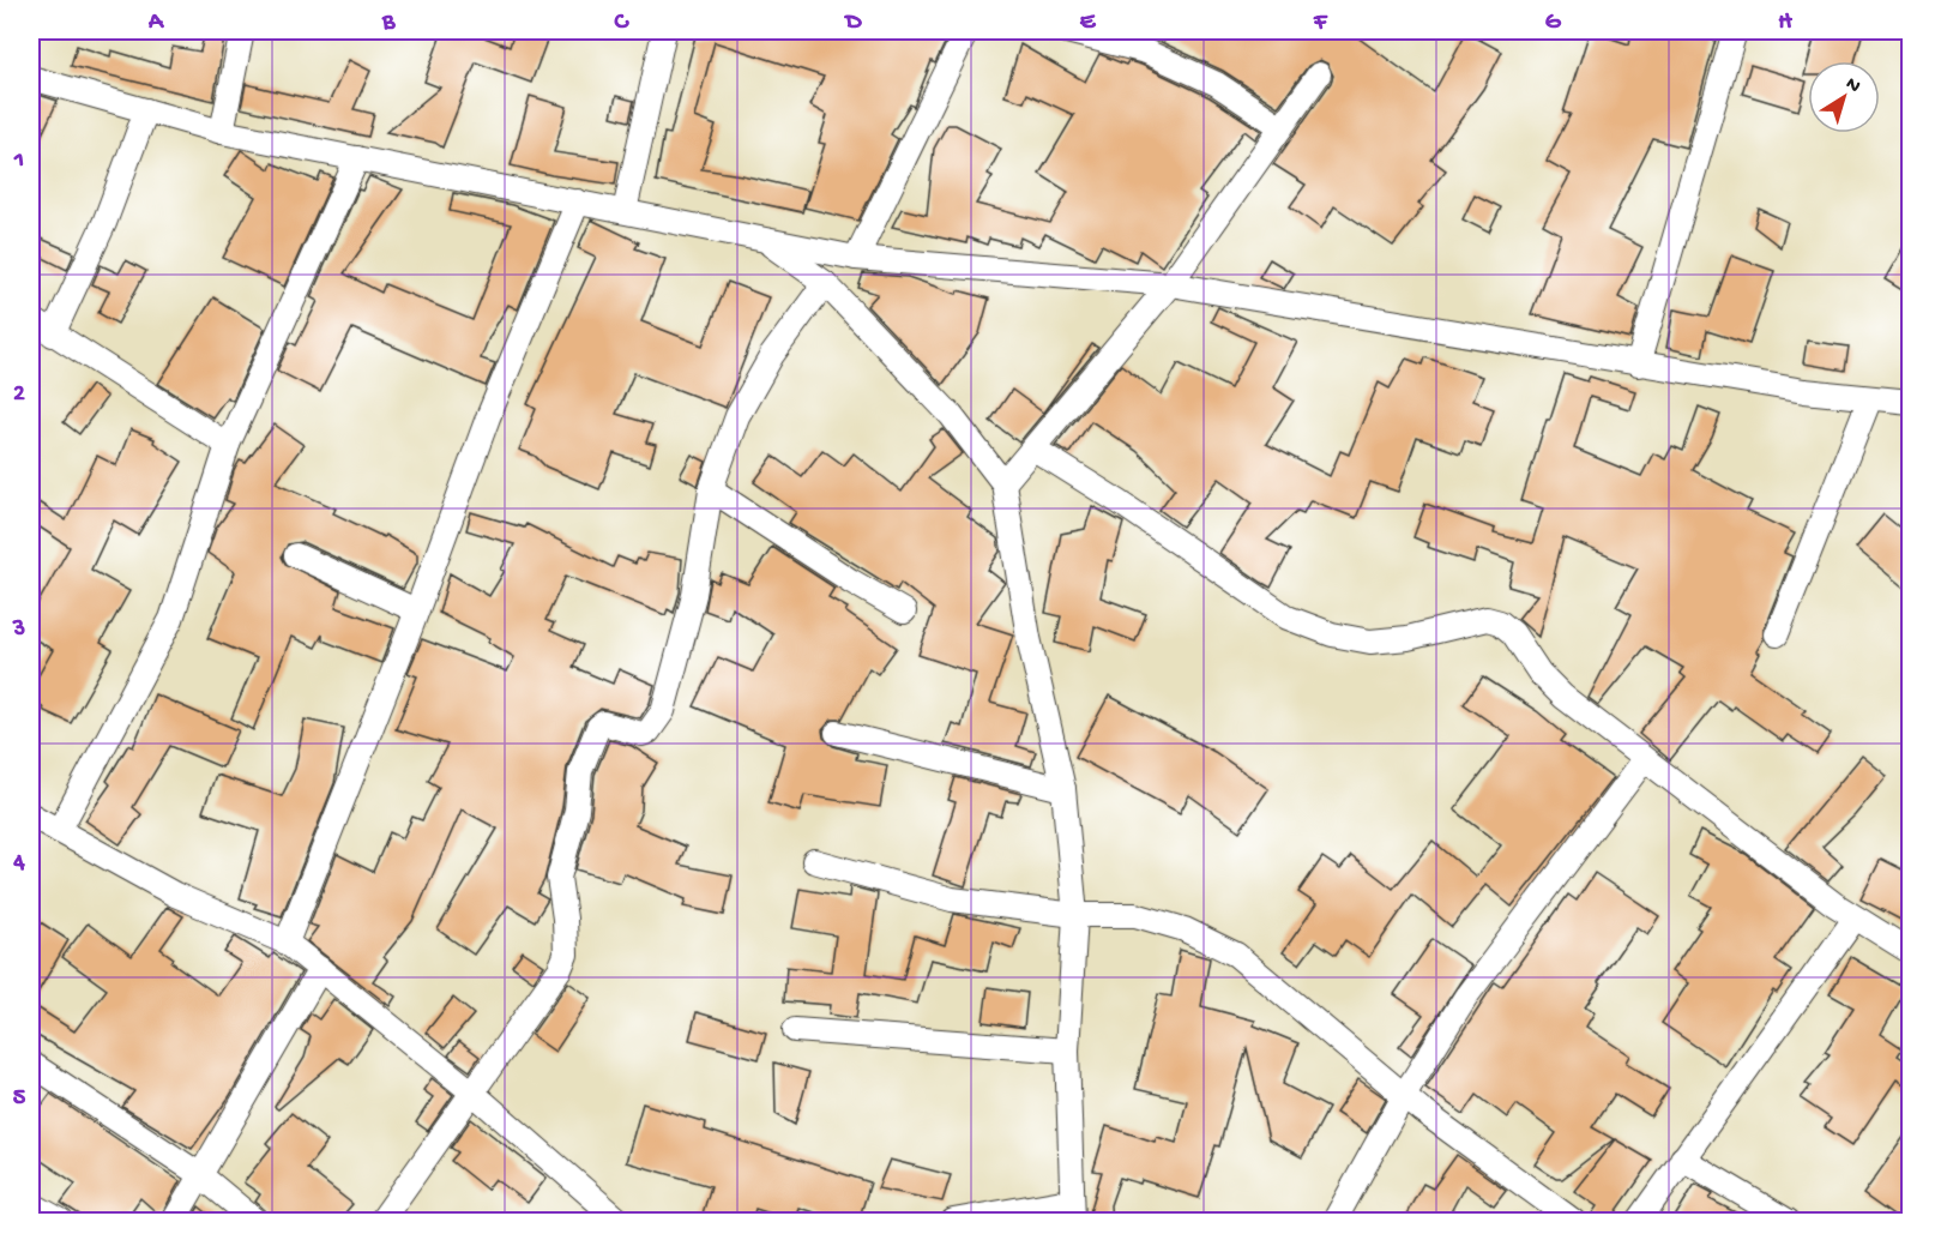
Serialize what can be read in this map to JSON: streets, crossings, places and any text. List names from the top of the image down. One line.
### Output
{"north":"top right","grid":{"columns":["A","B","C","D","E","F","G","H"],"rows":["1","2","3","4","5"]}}
